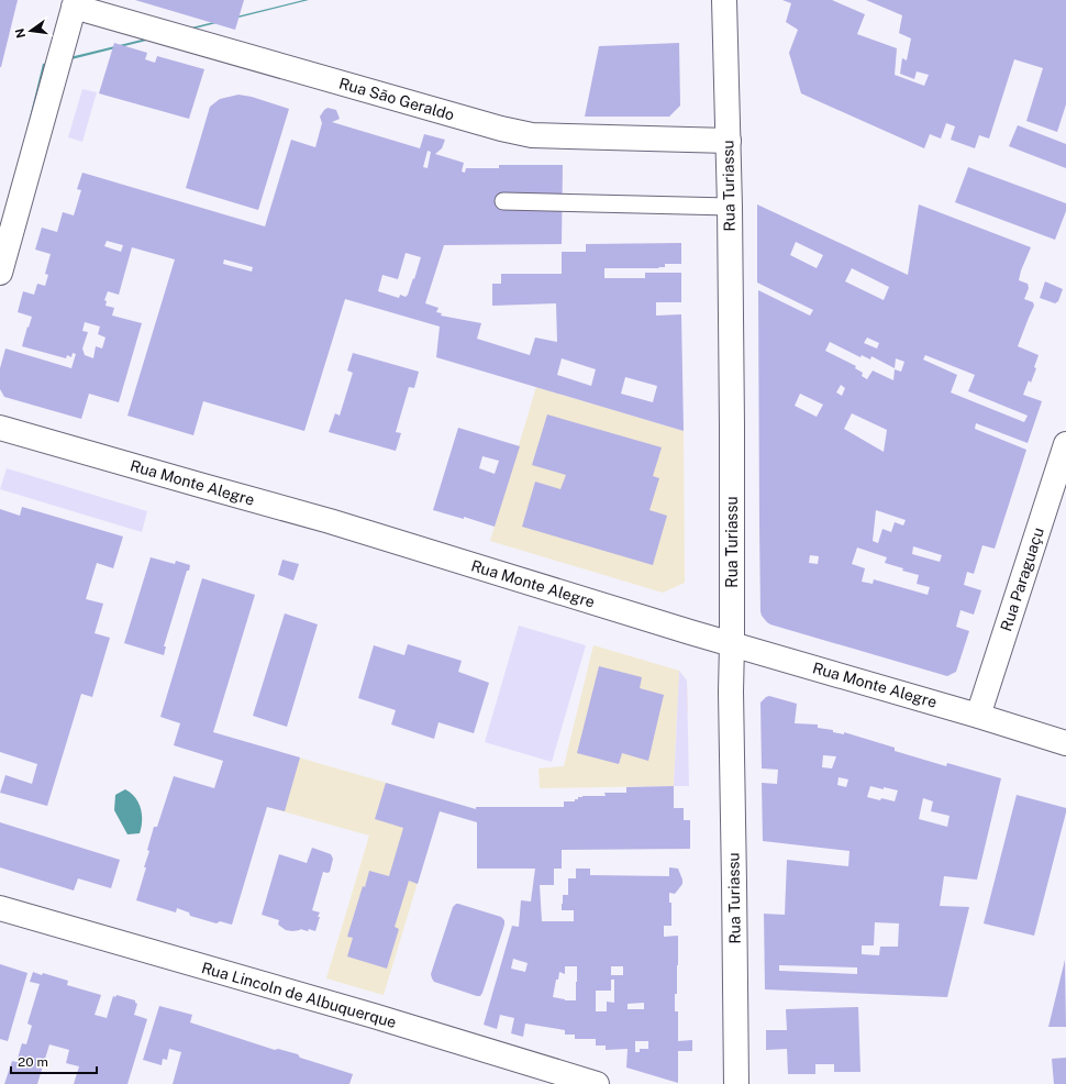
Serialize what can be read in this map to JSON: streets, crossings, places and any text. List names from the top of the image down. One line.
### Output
{"streets":{"street":["Rua São Geraldo","Rua Turiassu","Rua Monte Alegre","Rua Paraguaçu","Rua Lincoln de Albuquerque"]},"crossings":[["Rua São Geraldo","Rua Turiassu"],["Rua Turiassu","Rua Monte Alegre"],["Rua Monte Alegre","Rua Paraguaçu"]],"scale_bar":"20 m","north":"left"}
